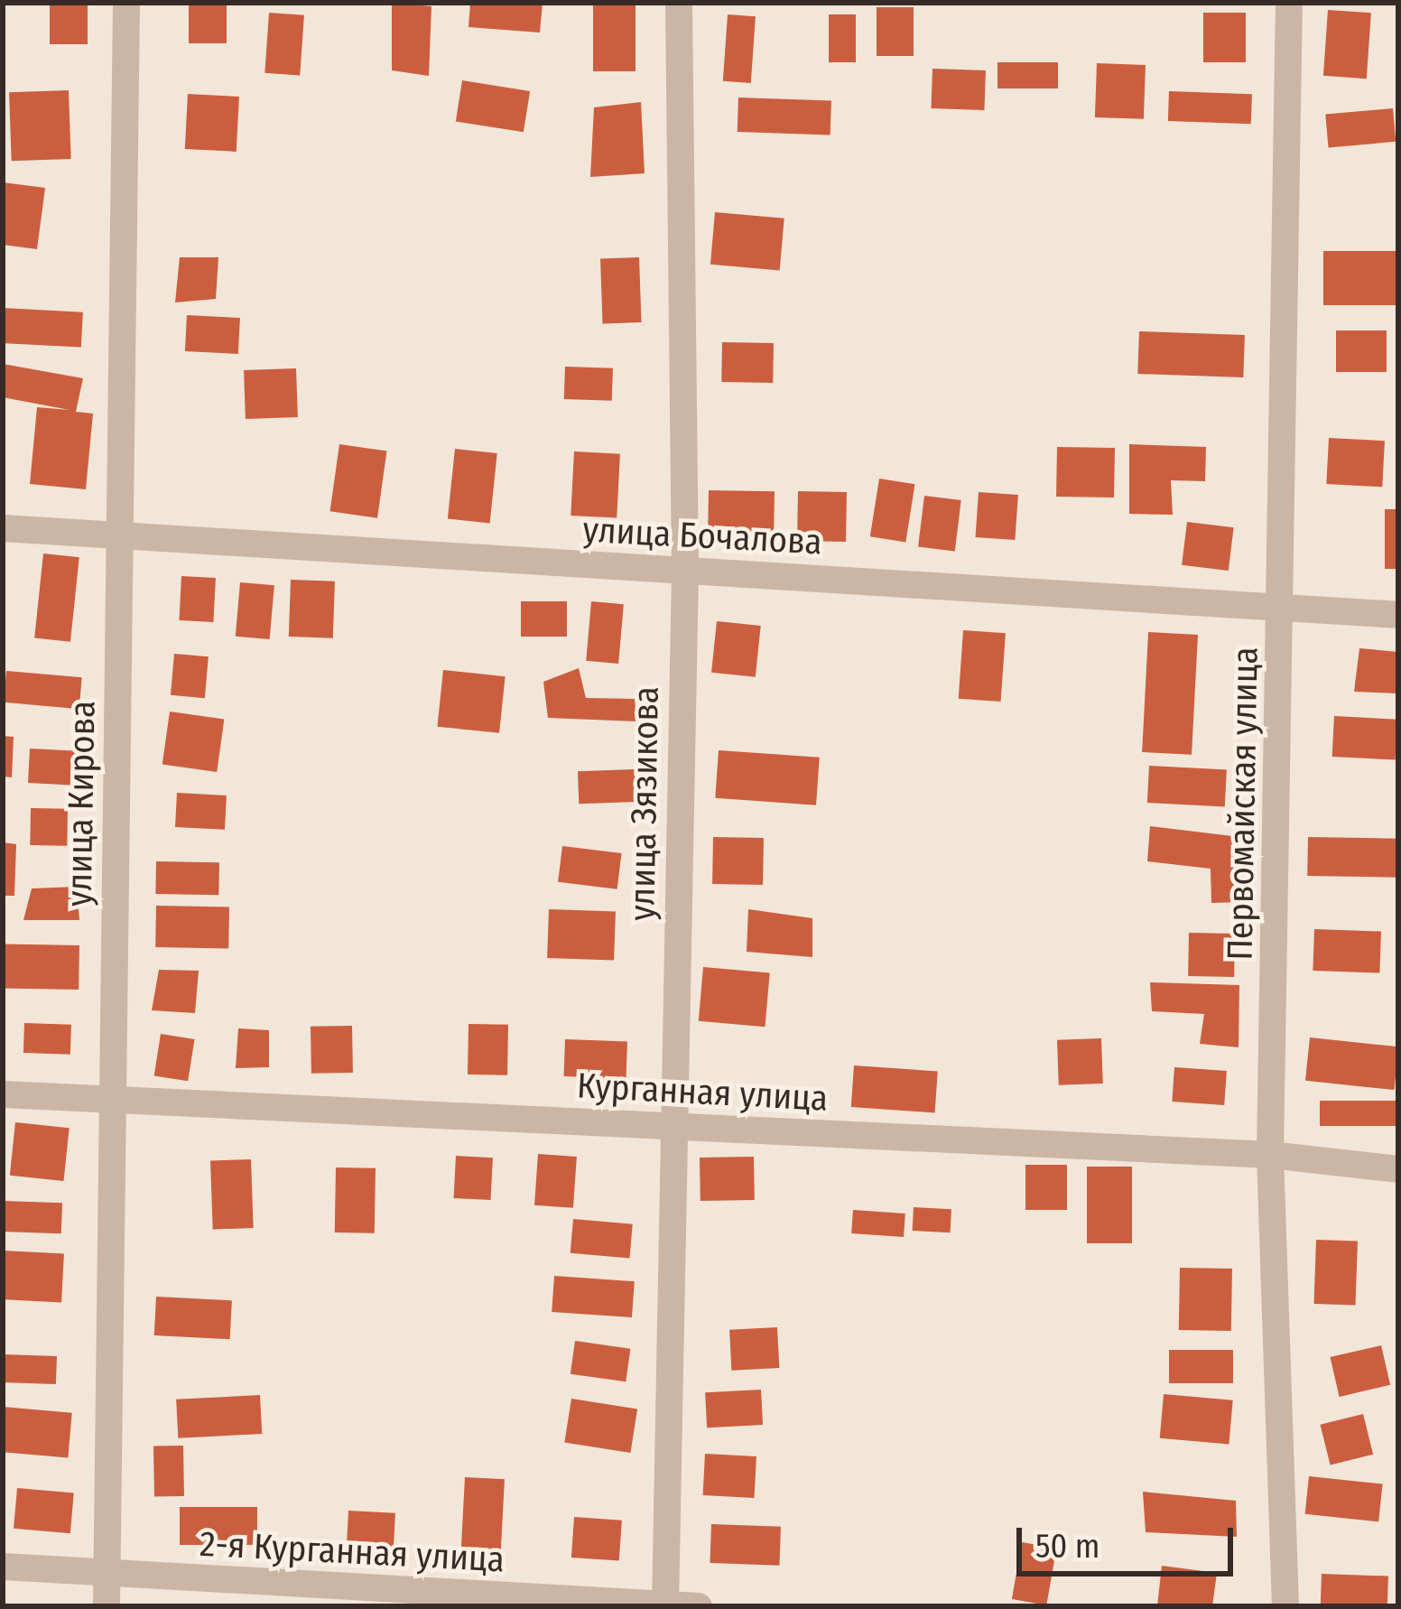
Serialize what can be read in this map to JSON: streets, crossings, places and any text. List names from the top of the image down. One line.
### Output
{"streets":{"street":["улица Бочалова","улица Кирова","улица Зязикова","Первомайская улица","Курганная улица","2-я Курганная улица"]},"crossings":[["улица Бочалова","улица Кирова"],["улица Бочалова","улица Зязикова"],["улица Бочалова","Первомайская улица"],["улица Кирова","Курганная улица"],["улица Кирова","2-я Курганная улица"],["улица Зязикова","Курганная улица"],["улица Зязикова","2-я Курганная улица"],["Первомайская улица","Курганная улица"]],"scale_bar":"50 m"}
